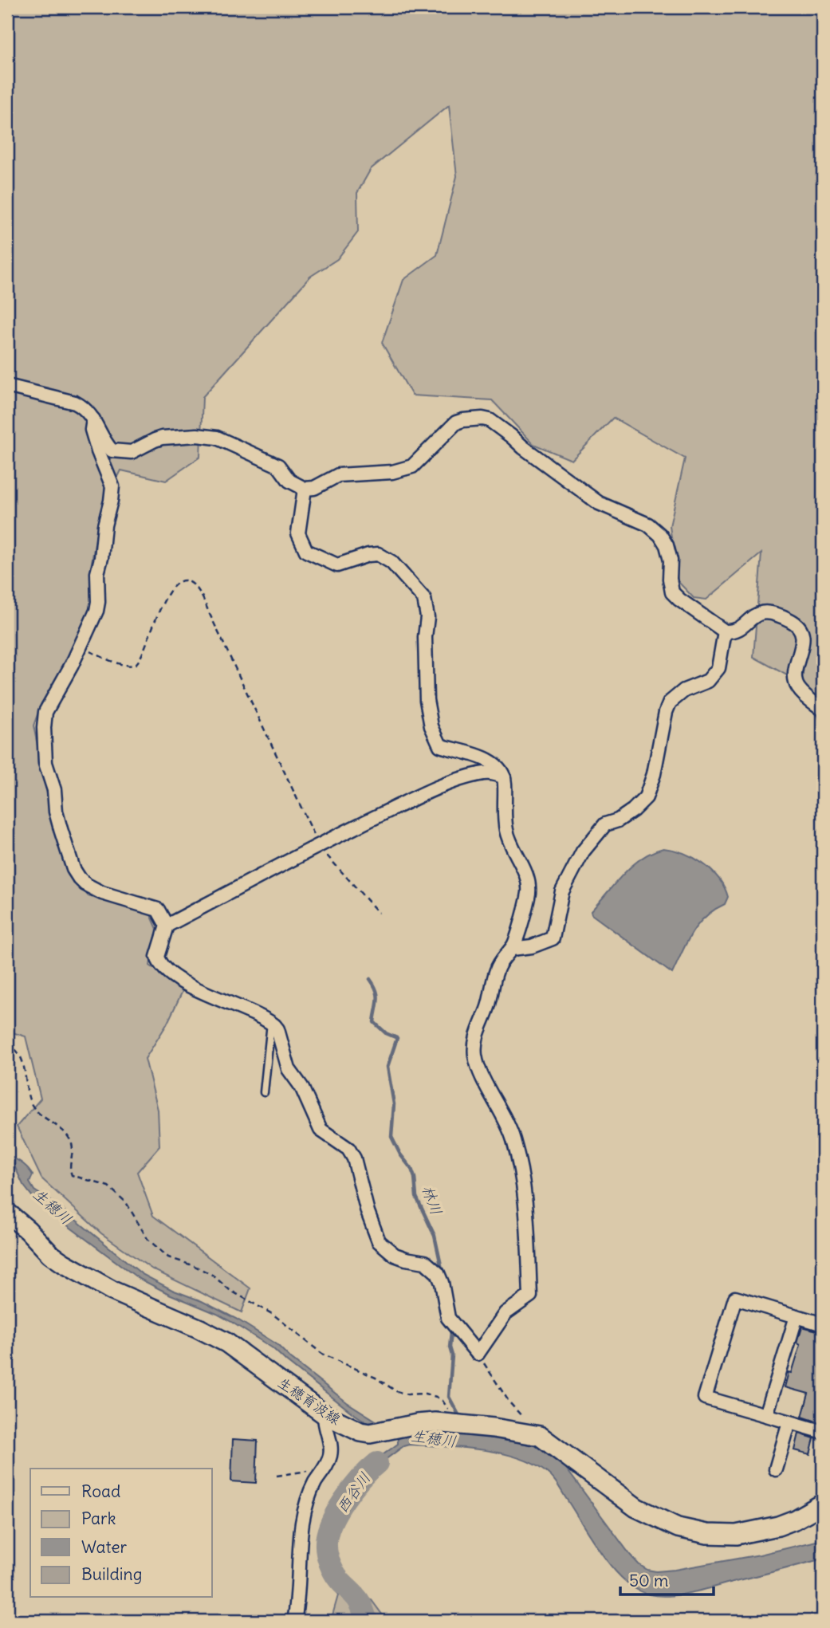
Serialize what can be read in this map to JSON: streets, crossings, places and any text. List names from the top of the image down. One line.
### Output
{"streets":{"main road":["生穂育波線"]},"water":["林川","生穂川","西谷川"],"legend":["Road","Park","Water","Building"],"scale_bar":"50 m"}
